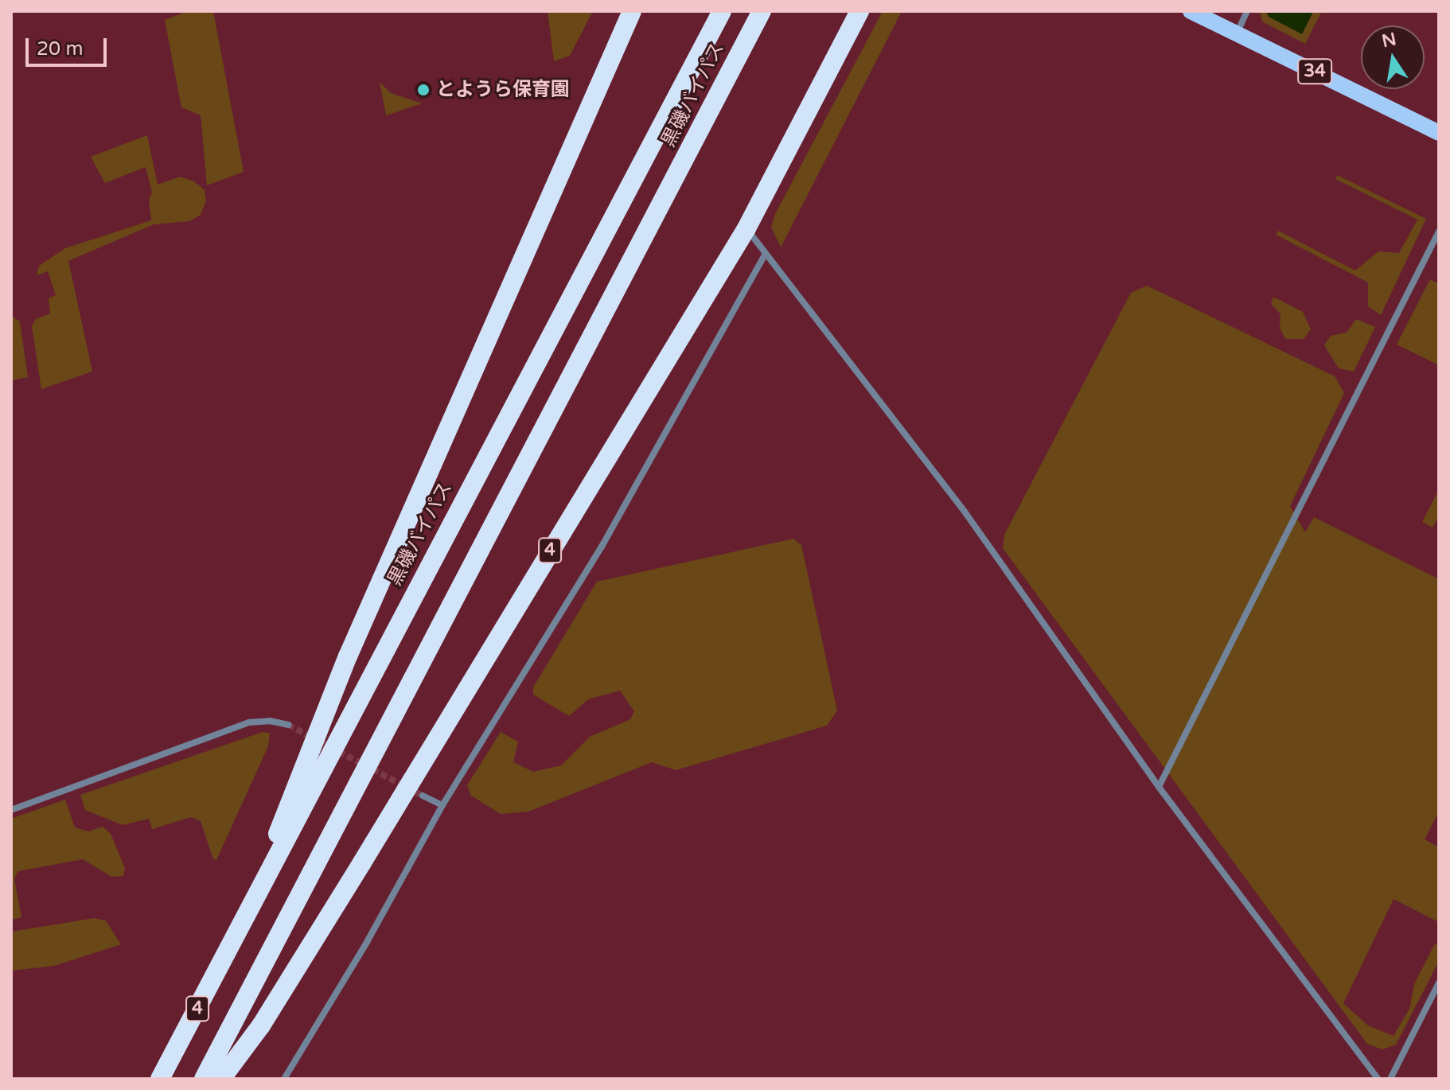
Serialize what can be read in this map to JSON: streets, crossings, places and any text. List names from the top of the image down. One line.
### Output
{"streets":{"highway":["黒磯バイパス","4"],"main road":["34"]},"crossings":[["黒磯バイパス","4"]],"places":["とようら保育園"],"scale_bar":"20 m","north":"top"}
